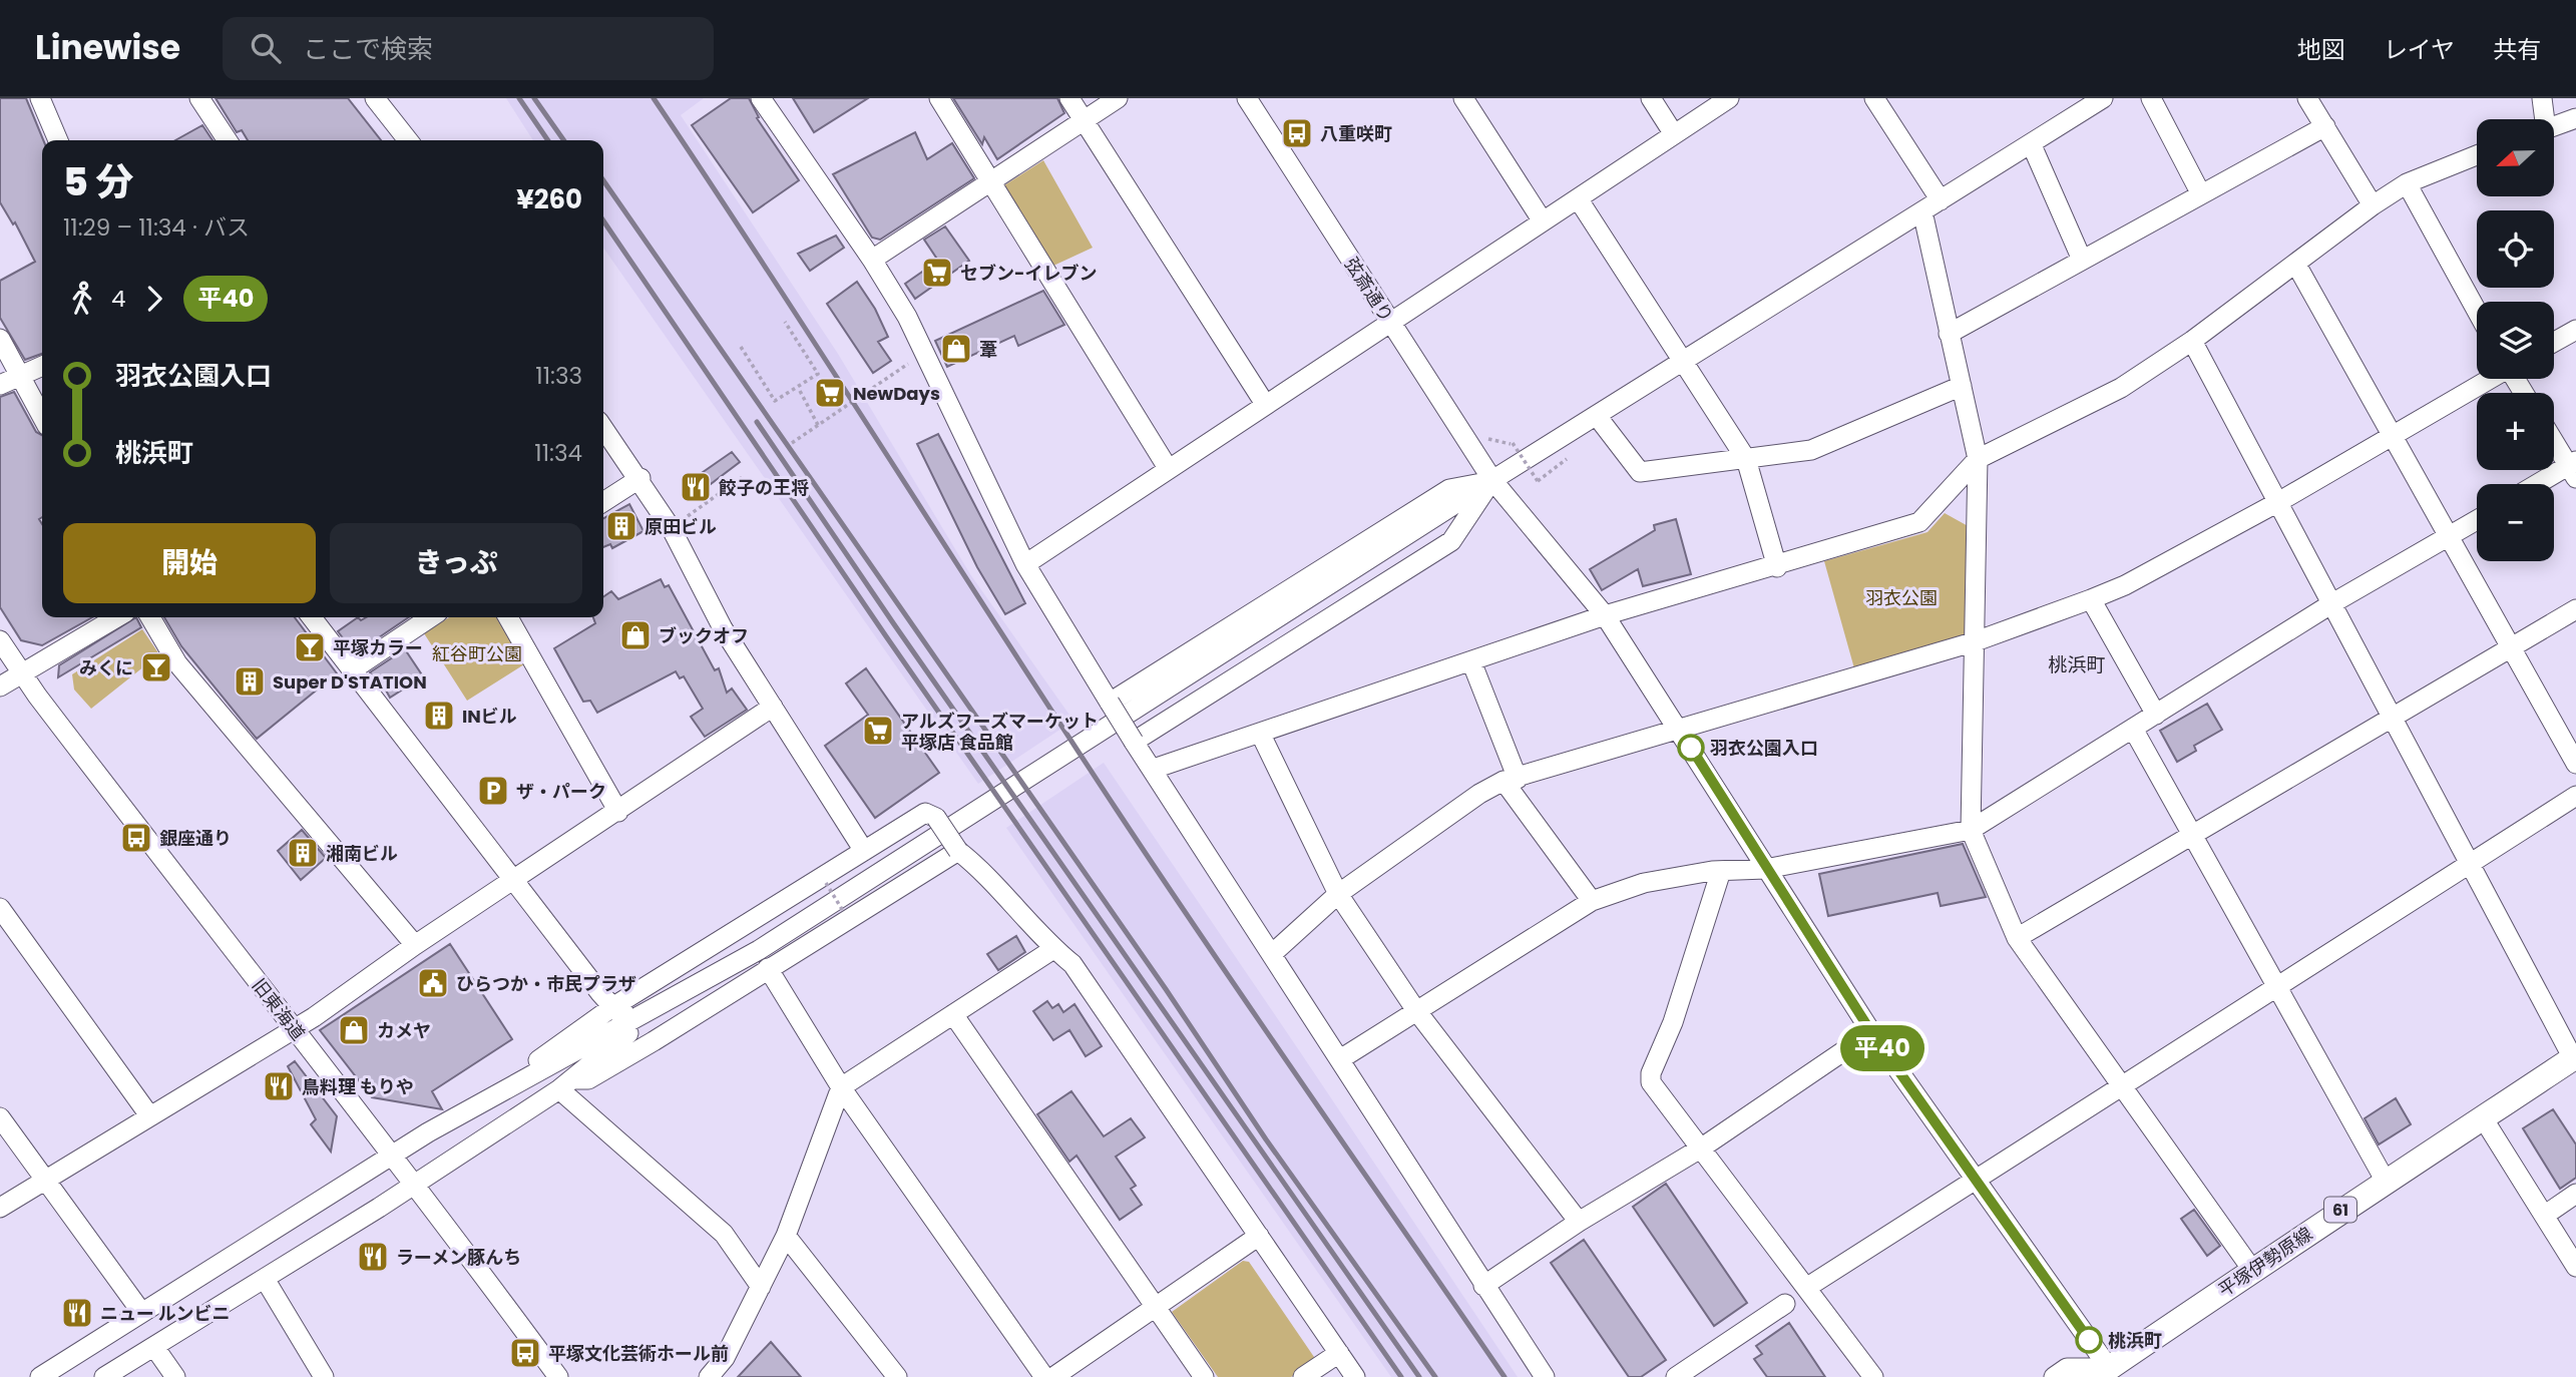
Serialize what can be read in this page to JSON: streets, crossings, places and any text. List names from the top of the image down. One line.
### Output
{"streets":{"main road":["61","平塚伊勢原線"],"street":["弦斎通り","旧東海道"]},"crossings":[["弦斎通り","平塚伊勢原線"]],"districts":["桃浜町"],"parks":["羽衣公園","紅谷町公園"],"places":{"bus stop":["八重咲町","銀座通り","平塚文化芸術ホール前"],"supermarket":["セブン-イレブン","NewDays","アルズフーズマーケット 平塚店 食品館"],"shop":["葦","ブックオフ","カメヤ"],"restaurant":["餃子の王将","鳥料理 もりや","ラーメン豚んち","ニュー ルンビニ"],"building":["原田ビル","Super D'STATION","INビル","湘南ビル"],"bar":["平塚カラー","みくに"],"other":["羽衣公園入口","桃浜町"],"parking":["ザ・パーク"],"public building":["ひらつか・市民プラザ"]},"lines":["bus line 平40"],"north":"left","page":{"header":"Linewise","search":"ここで検索","nav":["地図","レイヤ","共有"],"on_map":"平40","map_buttons":["+","−"],"heading":["5 分","11:29 – 11:34 · バス","¥260"],"legs":["4","平40"],"list":[{"name":"羽衣公園入口","value":"11:33"},{"name":"桃浜町","value":"11:34"}],"buttons":["開始","きっぷ"]}}
